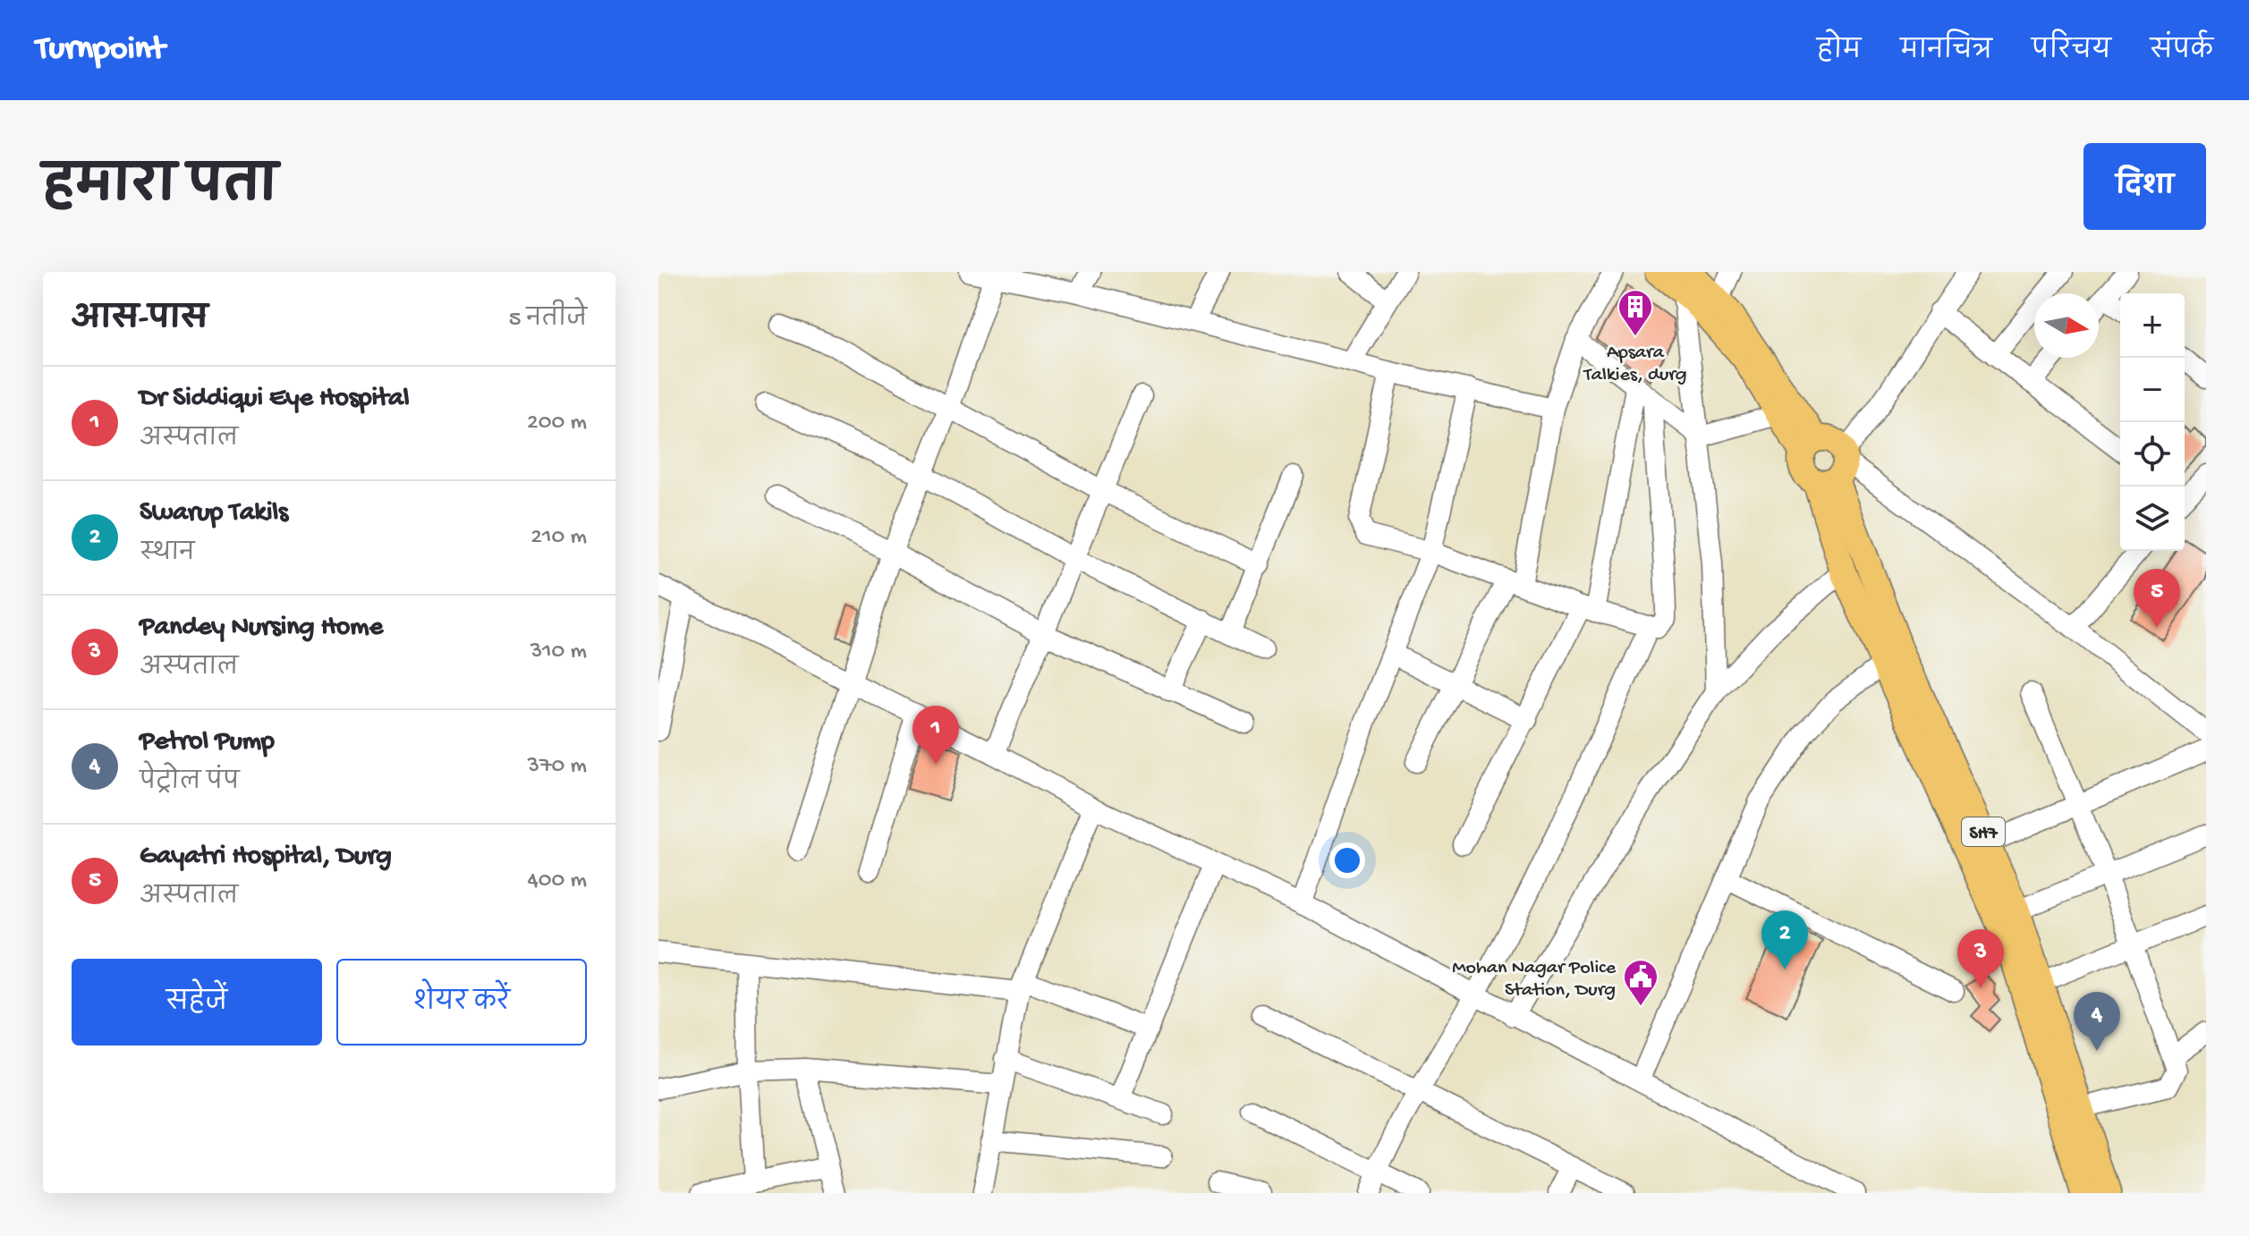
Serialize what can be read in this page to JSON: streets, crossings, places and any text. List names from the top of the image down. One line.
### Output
{"streets":{"main road":["SH7"]},"places":{"building":["Apsara Talkies, durg"],"public building":["Mohan Nagar Police Station, Durg"]},"north":"right","page":{"header":"Turnpoint","nav":["होम","मानचित्र","परिचय","संपर्क"],"title":"हमारा पता","buttons":["दिशा",["सहेजें","शेयर करें"]],"heading":["आस-पास","5 नतीजे"],"map_buttons":["+","−"],"list":[{"mark":"1","name":"Dr Siddiqui Eye Hospital","note":"अस्पताल","value":"200 m"},{"mark":"2","name":"Swarup Takils","note":"स्थान","value":"210 m"},{"mark":"3","name":"Pandey Nursing Home","note":"अस्पताल","value":"310 m"},{"mark":"4","name":"Petrol Pump","note":"पेट्रोल पंप","value":"370 m"},{"mark":"5","name":"Gayatri Hospital, Durg","note":"अस्पताल","value":"400 m"}],"pins":["5","1","2","3","4"]}}
